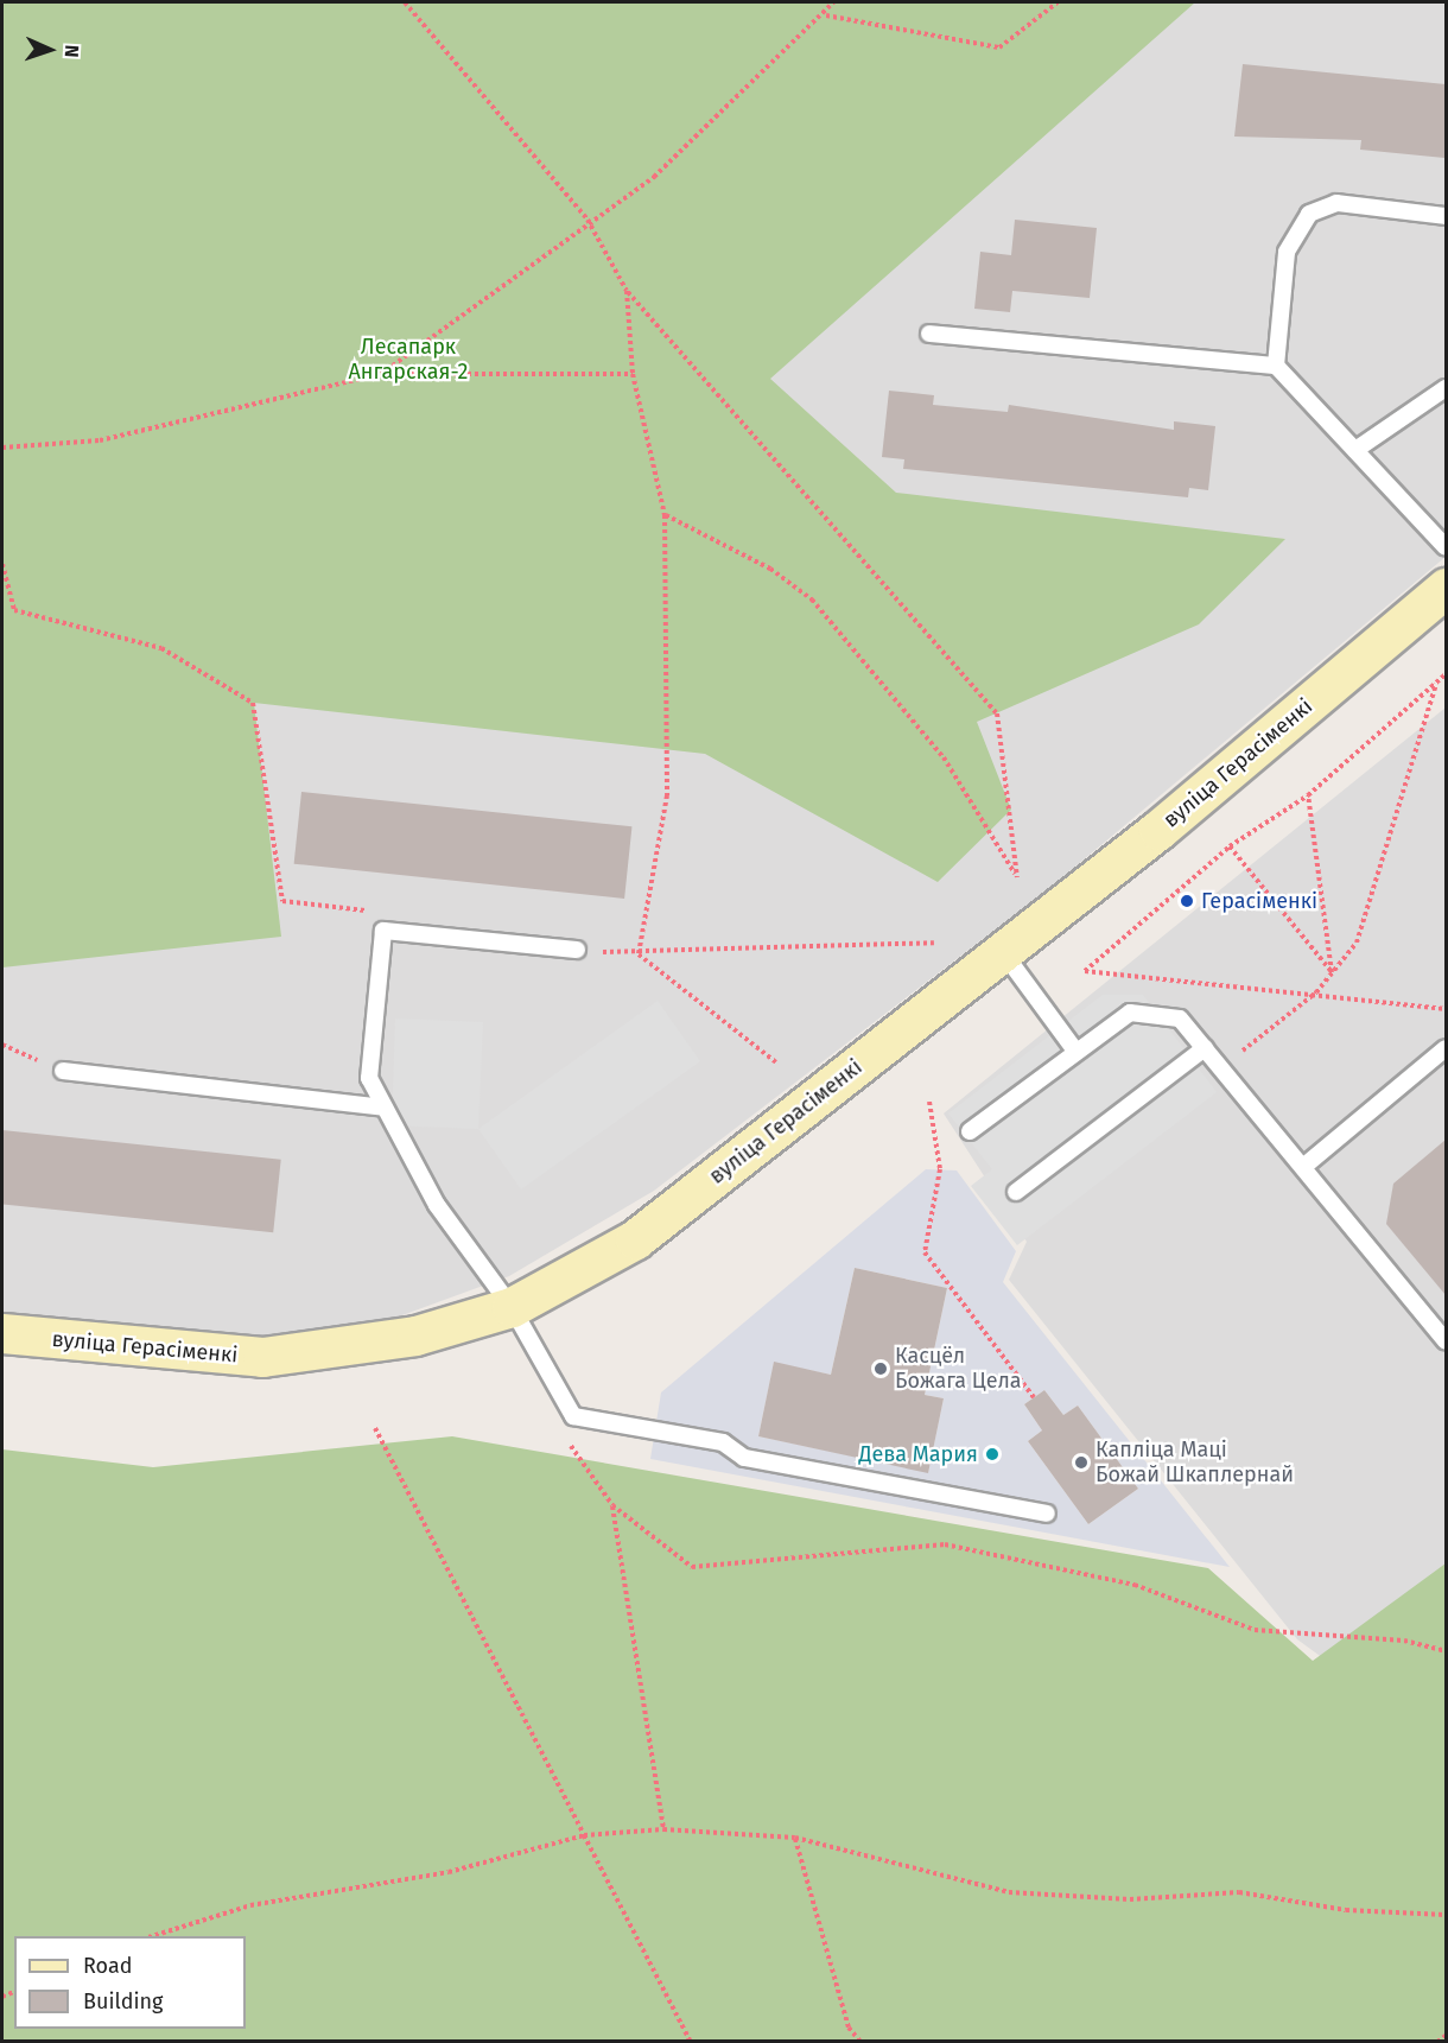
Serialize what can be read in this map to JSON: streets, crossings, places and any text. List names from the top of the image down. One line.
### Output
{"streets":{"street":["вуліца Герасіменкі"]},"parks":["Лесапарк Ангарская-2"],"places":["Герасіменкі","Касцёл Божага Цела","Дева Мария","Капліца Маці Божай Шкаплернай"],"legend":["Road","Building"],"north":"right"}
